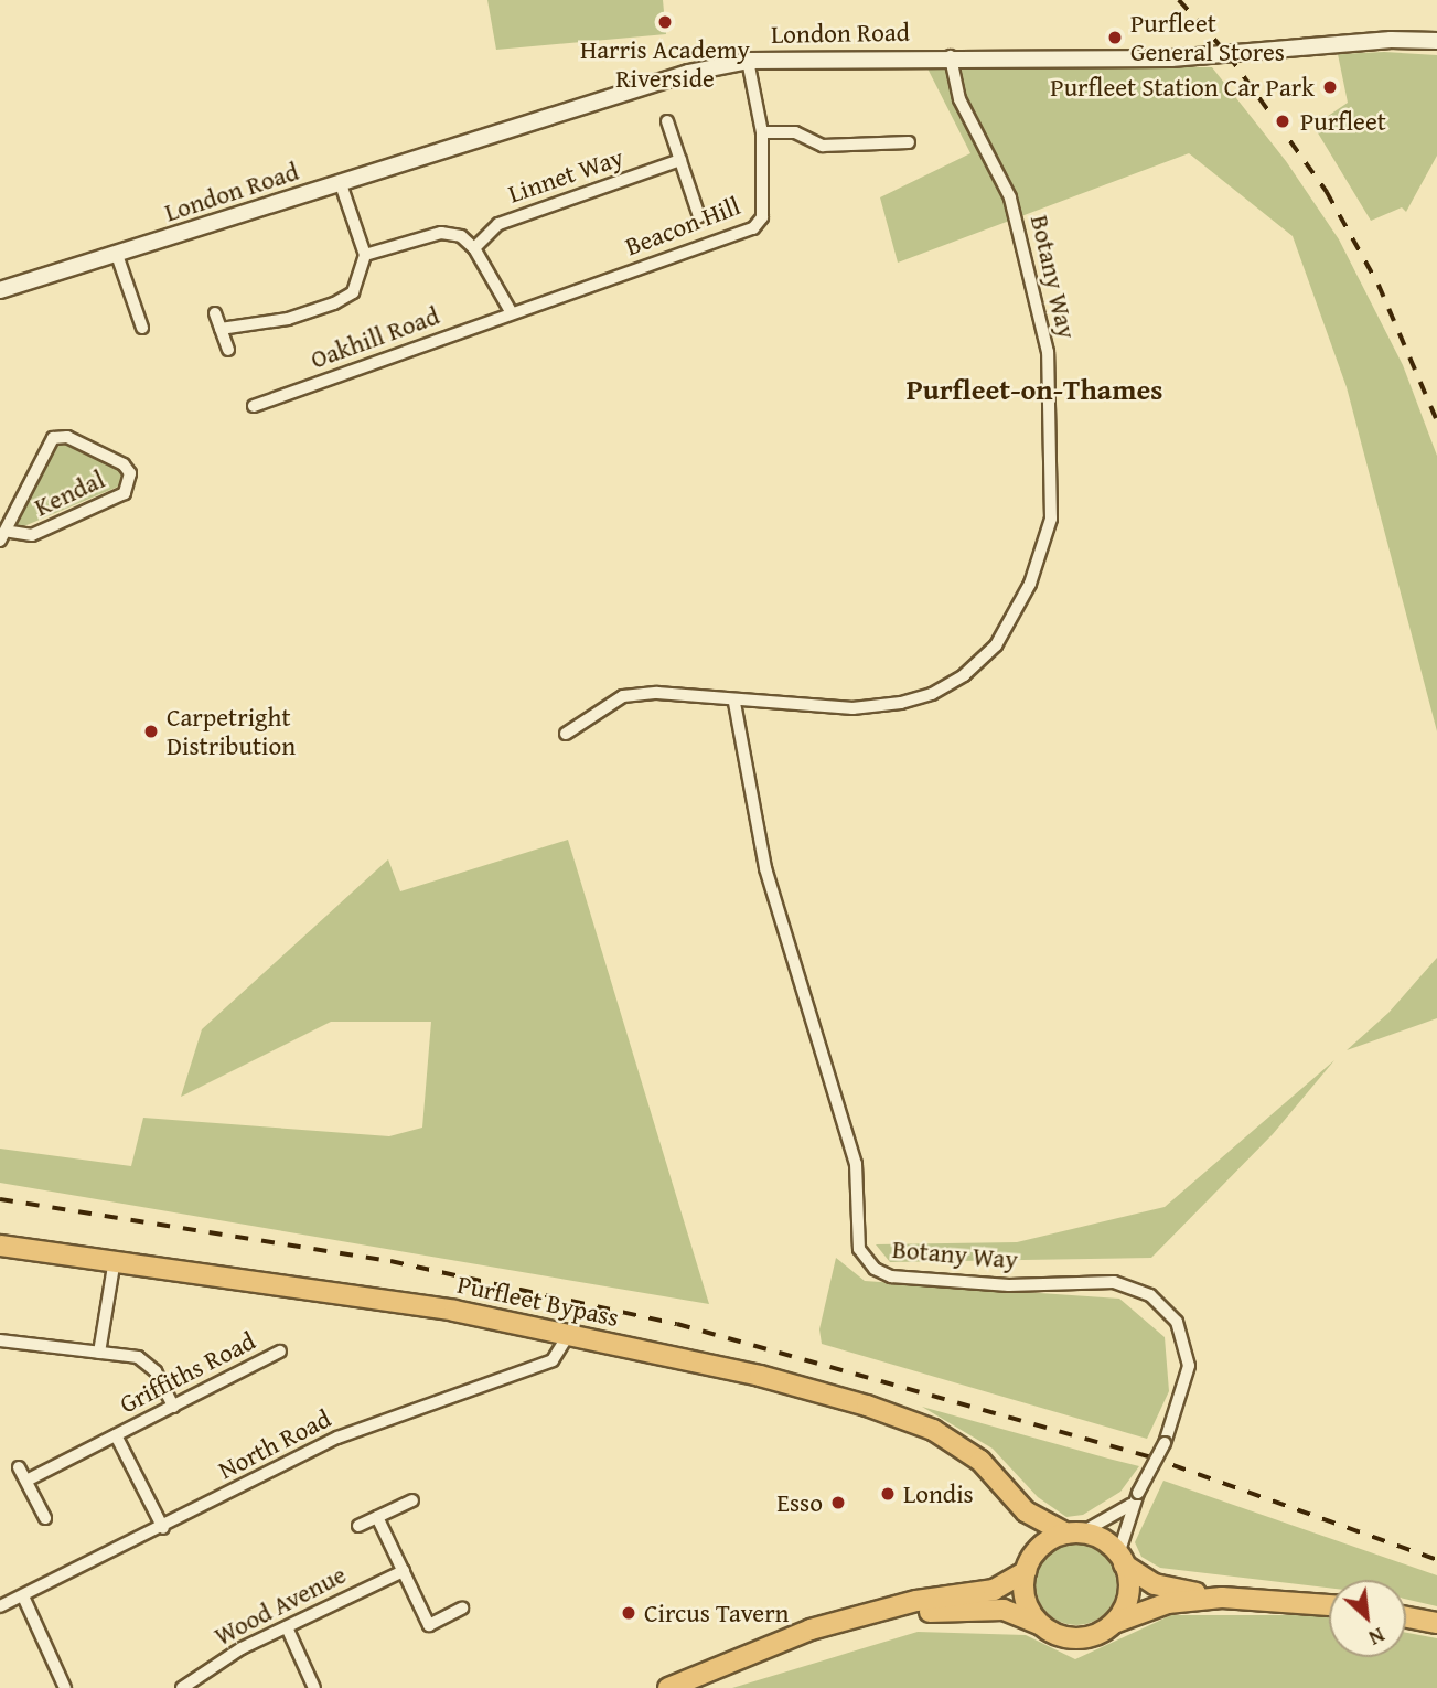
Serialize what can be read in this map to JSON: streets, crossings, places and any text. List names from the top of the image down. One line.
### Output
{"streets":{"main road":["Purfleet Bypass"],"street":["London Road","Linnet Way","Beacon Hill","Botany Way","Oakhill Road","Kendal","Griffiths Road","North Road","Wood Avenue"]},"crossings":[["London Road","Beacon Hill"],["London Road","Botany Way"],["Beacon Hill","Oakhill Road"],["Botany Way","Purfleet Bypass"],["Purfleet Bypass","North Road"],["Griffiths Road","North Road"]],"districts":["Purfleet-on-Thames"],"places":["Harris Academy Riverside","Purfleet General Stores","Purfleet Station Car Park","Purfleet","Carpetright Distribution","Londis","Esso","Circus Tavern"],"north":"bottom right"}
